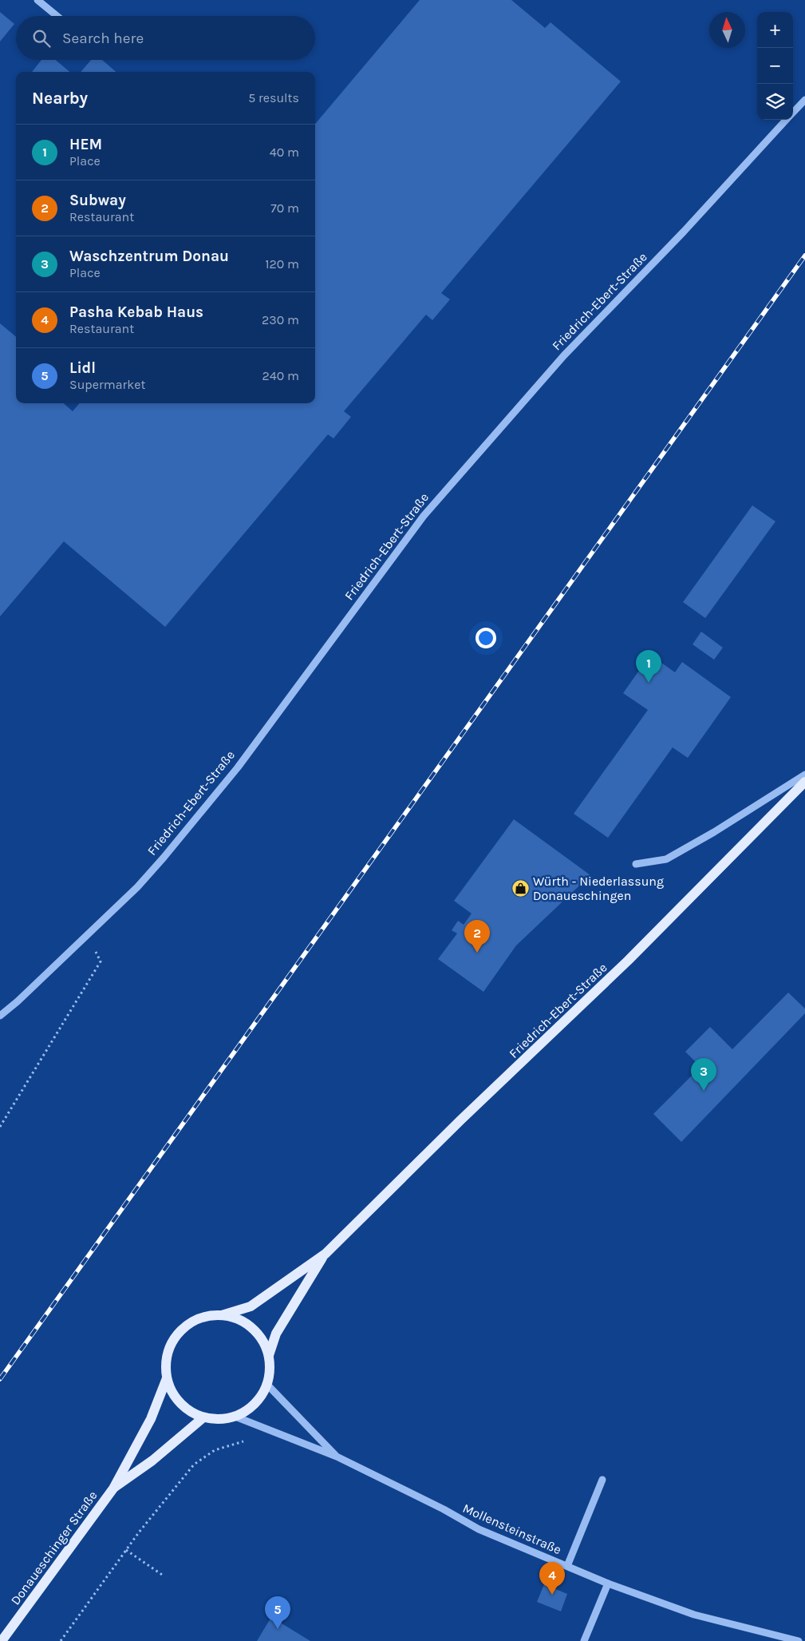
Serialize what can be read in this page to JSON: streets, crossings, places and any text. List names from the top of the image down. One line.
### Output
{"streets":{"main road":["Friedrich-Ebert-Straße","Donaueschinger Straße"],"street":["Mollensteinstraße"]},"crossings":[["Friedrich-Ebert-Straße","Mollensteinstraße"],["Friedrich-Ebert-Straße","Donaueschinger Straße"],["Mollensteinstraße","Donaueschinger Straße"]],"places":{"shop":["Würth - Niederlassung Donaueschingen"]},"north":"top","page":{"map_buttons":["+","−"],"search":"Search here","heading":["Nearby","5 results"],"list":[{"mark":"1","name":"HEM","note":"Place","value":"40 m"},{"mark":"2","name":"Subway","note":"Restaurant","value":"70 m"},{"mark":"3","name":"Waschzentrum Donau","note":"Place","value":"120 m"},{"mark":"4","name":"Pasha Kebab Haus","note":"Restaurant","value":"230 m"},{"mark":"5","name":"Lidl","note":"Supermarket","value":"240 m"}],"pins":["1","2","3","4","5"]}}
